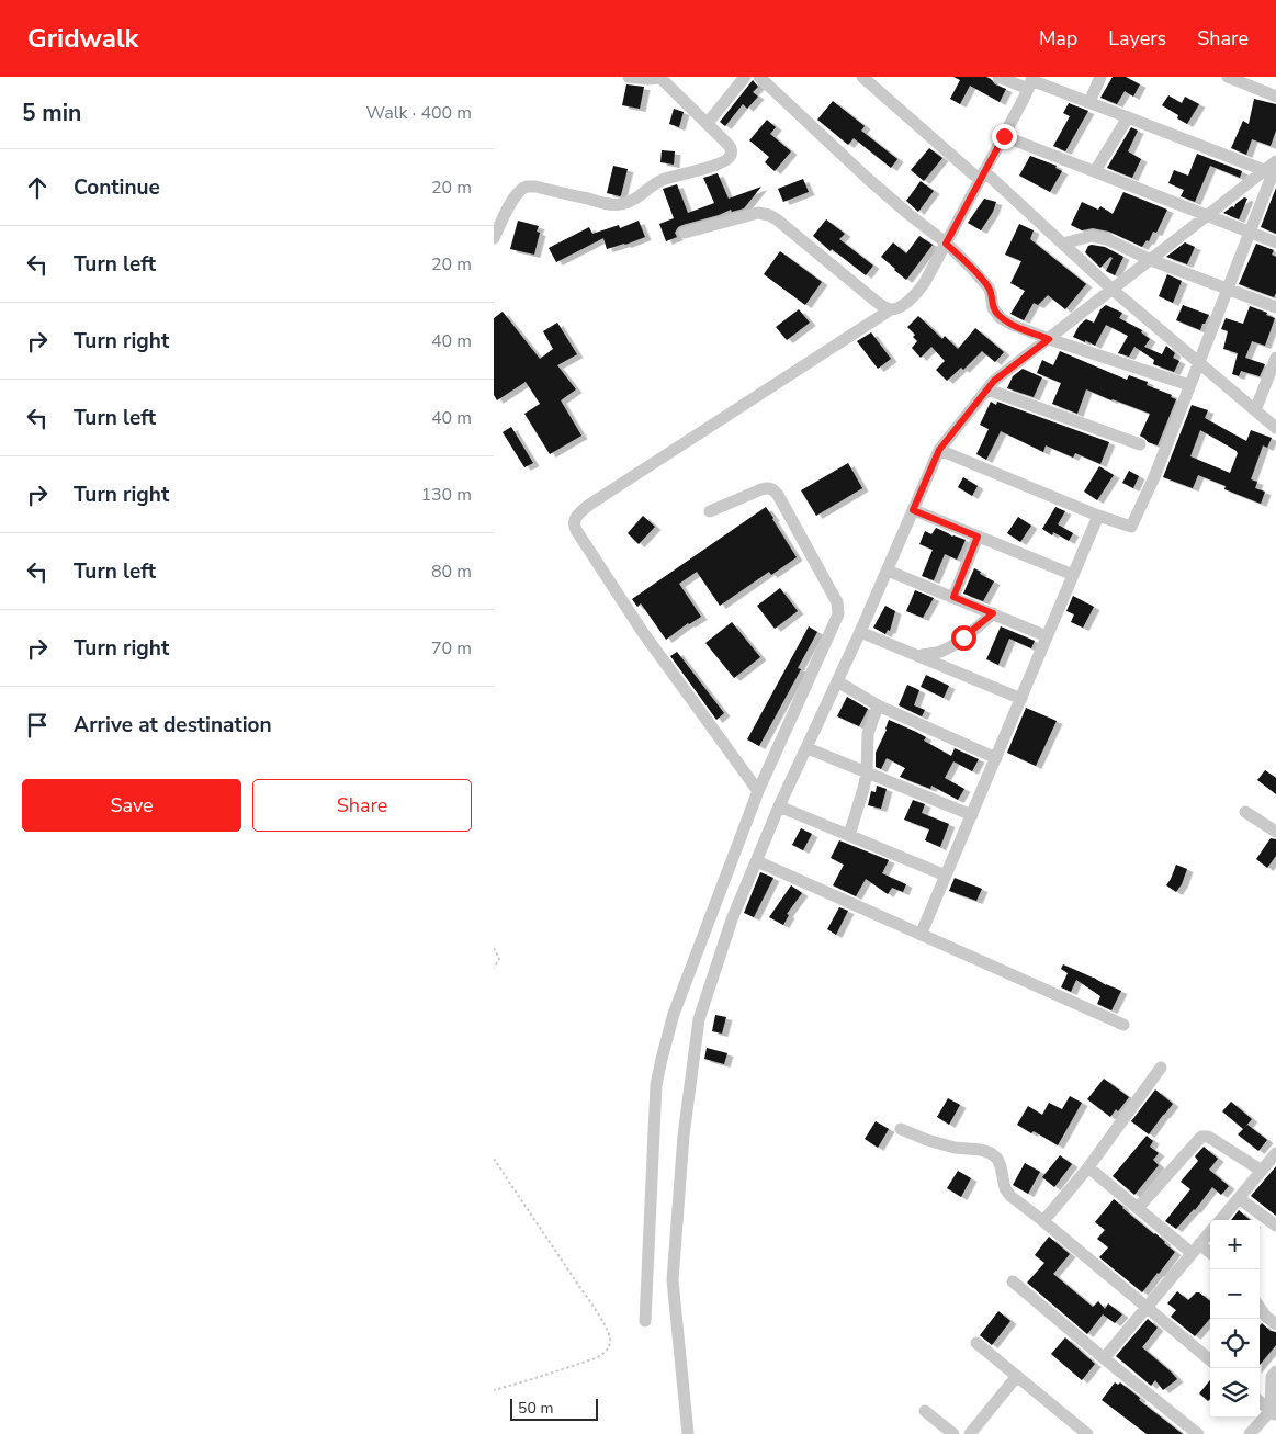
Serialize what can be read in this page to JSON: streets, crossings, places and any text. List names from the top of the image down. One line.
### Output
{"scale_bar":"50 m","page":{"header":"Gridwalk","nav":["Map","Layers","Share"],"heading":["5 min","Walk · 400 m"],"list":[["Continue","20 m"],["Turn left","20 m"],["Turn right","40 m"],["Turn left","40 m"],["Turn right","130 m"],["Turn left","80 m"],["Turn right","70 m"],"Arrive at destination"],"buttons":["Save","Share"],"map_buttons":["+","−"],"scale":"50 m"}}
